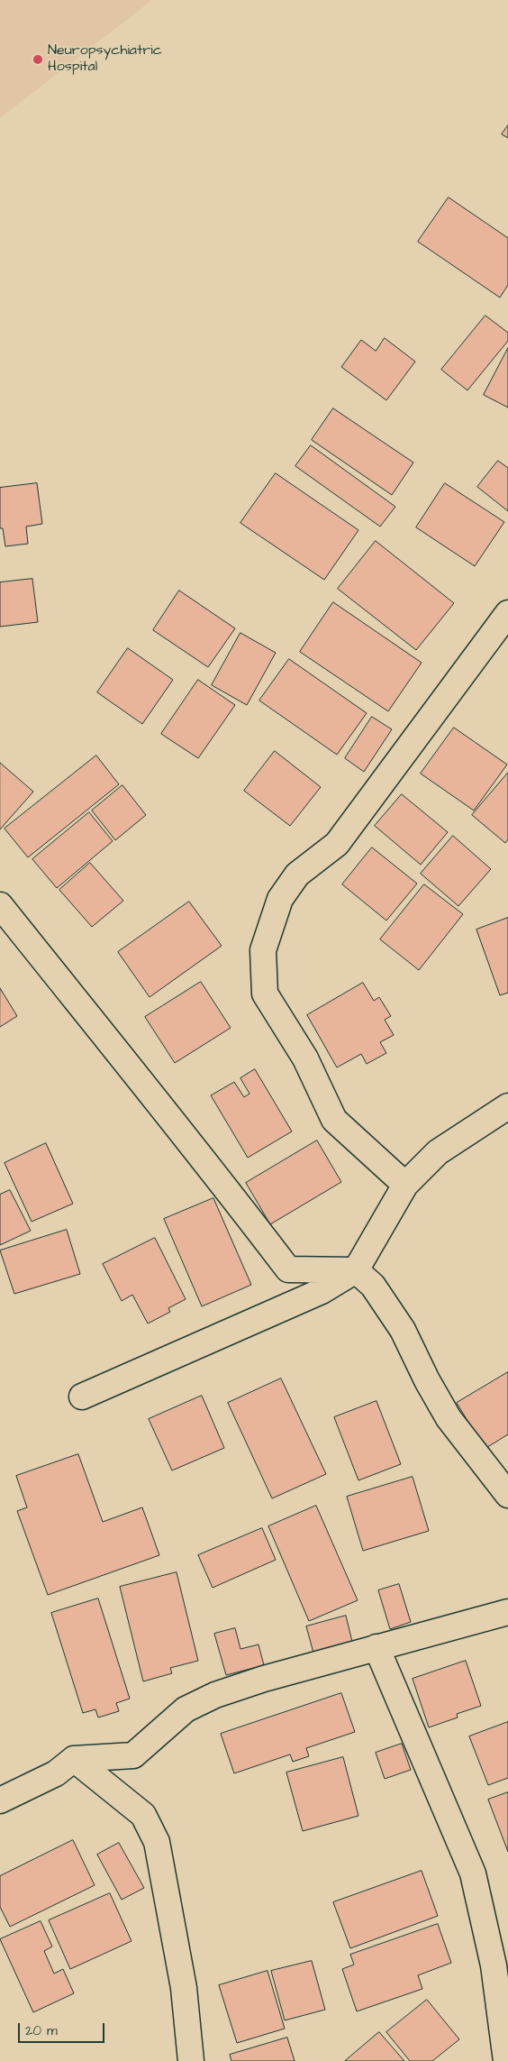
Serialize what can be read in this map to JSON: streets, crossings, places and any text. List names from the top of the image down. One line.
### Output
{"places":["Neuropsychiatric Hospital"],"scale_bar":"20 m"}
